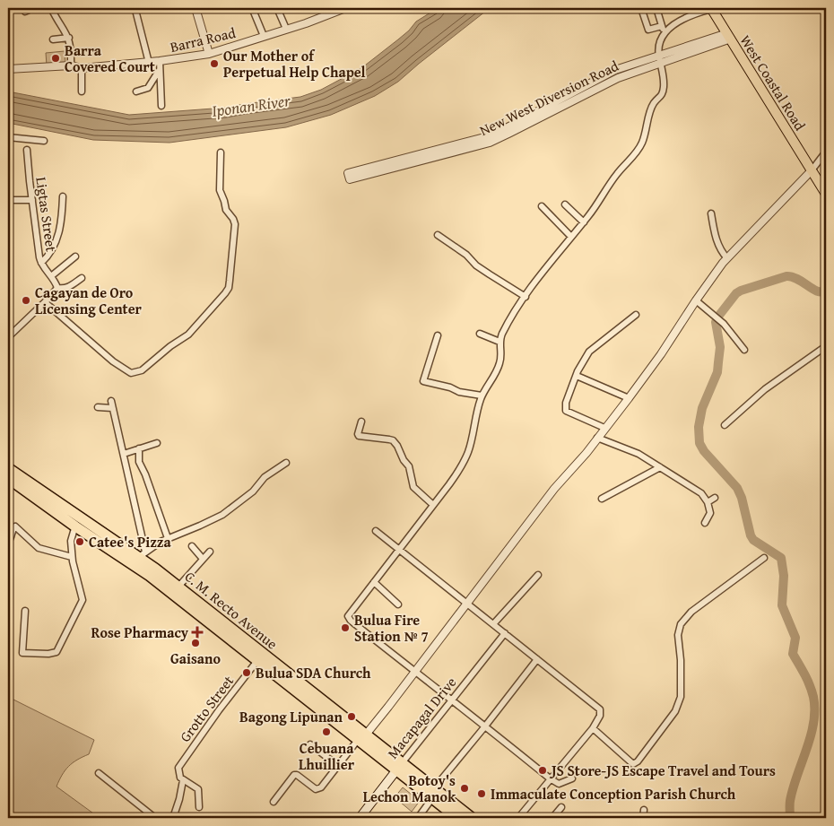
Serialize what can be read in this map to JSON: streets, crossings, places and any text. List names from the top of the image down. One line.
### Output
{"streets":{"highway":["C. M. Recto Avenue"],"main road":["West Coastal Road","Macapagal Drive"],"street":["Barra Road","New West Diversion Road","Ligtas Street","Grotto Street"]},"crossings":[["West Coastal Road","New West Diversion Road"],["C. M. Recto Avenue","Grotto Street"],["C. M. Recto Avenue","Macapagal Drive"]],"water":["Iponan River"],"places":{"other":["Barra Covered Court","Our Mother of Perpetual Help Chapel","Cagayan de Oro Licensing Center","Catee's Pizza","Bulua Fire Station № 7","Gaisano","Bulua SDA Church","Bagong Lipunan","Cebuana Lhuillier","JS Store-JS Escape Travel and Tours","Botoy's Lechon Manok","Immaculate Conception Parish Church"],"health":["Rose Pharmacy"]}}
